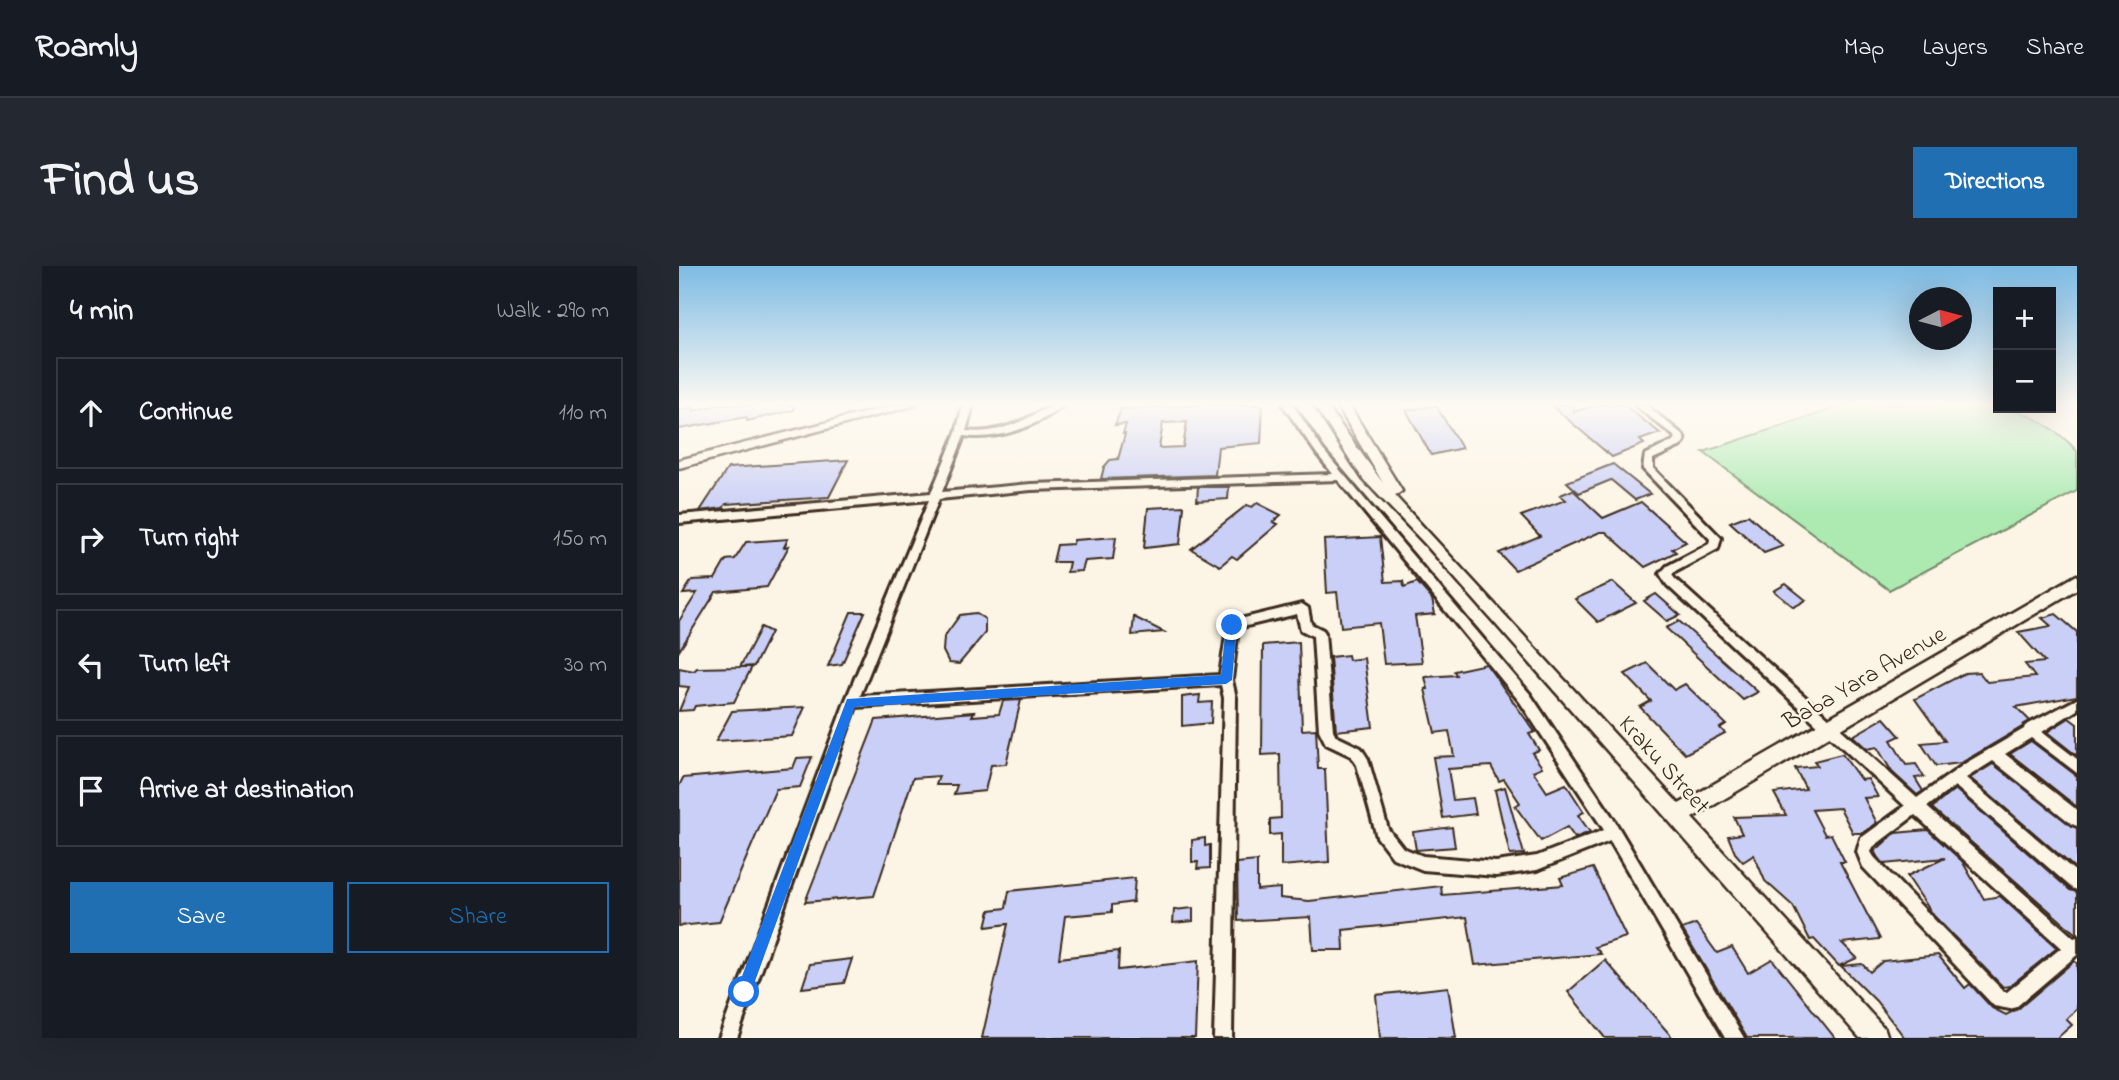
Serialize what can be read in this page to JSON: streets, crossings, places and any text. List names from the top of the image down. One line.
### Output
{"streets":{"main road":["Baba Yara Avenue","Kraku Street"]},"crossings":[["Baba Yara Avenue","Kraku Street"]],"north":"right","page":{"header":"Roamly","nav":["Map","Layers","Share"],"title":"Find us","buttons":["Directions",["Save","Share"]],"heading":["4 min","Walk · 290 m"],"map_buttons":["+","−"],"list":[["Continue","110 m"],["Turn right","150 m"],["Turn left","30 m"],"Arrive at destination"]}}
